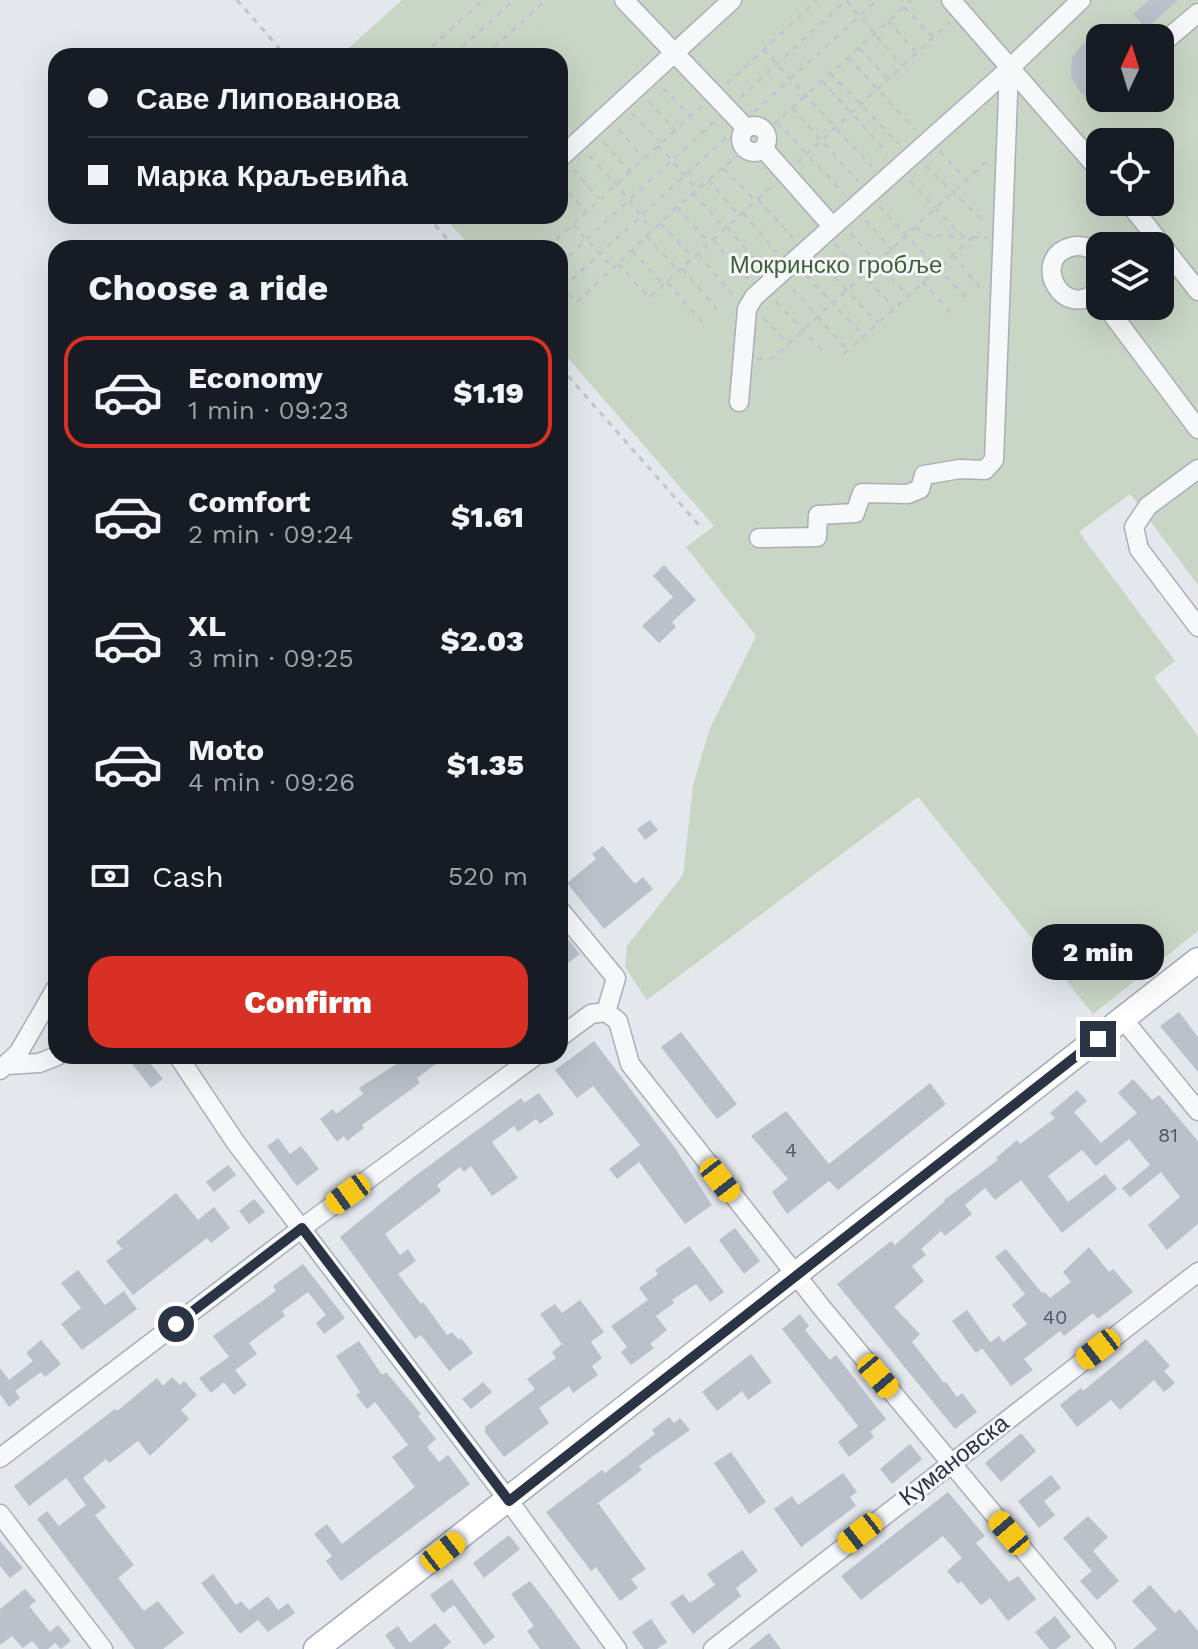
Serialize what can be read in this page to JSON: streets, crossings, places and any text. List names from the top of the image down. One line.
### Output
{"streets":{"street":["Кумановска"]},"parks":["Мокринско гробље"],"house_numbers":["81","4","40"],"north":"top","page":{"banner":["Саве Липованова","Марка Краљевића"],"heading":"Choose a ride","list":[{"name":"Economy","note":"1 min · 09:23","value":"$1.19"},{"name":"Comfort","note":"2 min · 09:24","value":"$1.61"},{"name":"XL","note":"3 min · 09:25","value":"$2.03"},{"name":"Moto","note":"4 min · 09:26","value":"$1.35"}],"pay":["Cash","520 m"],"bubble":"2 min","buttons":"Confirm"}}
